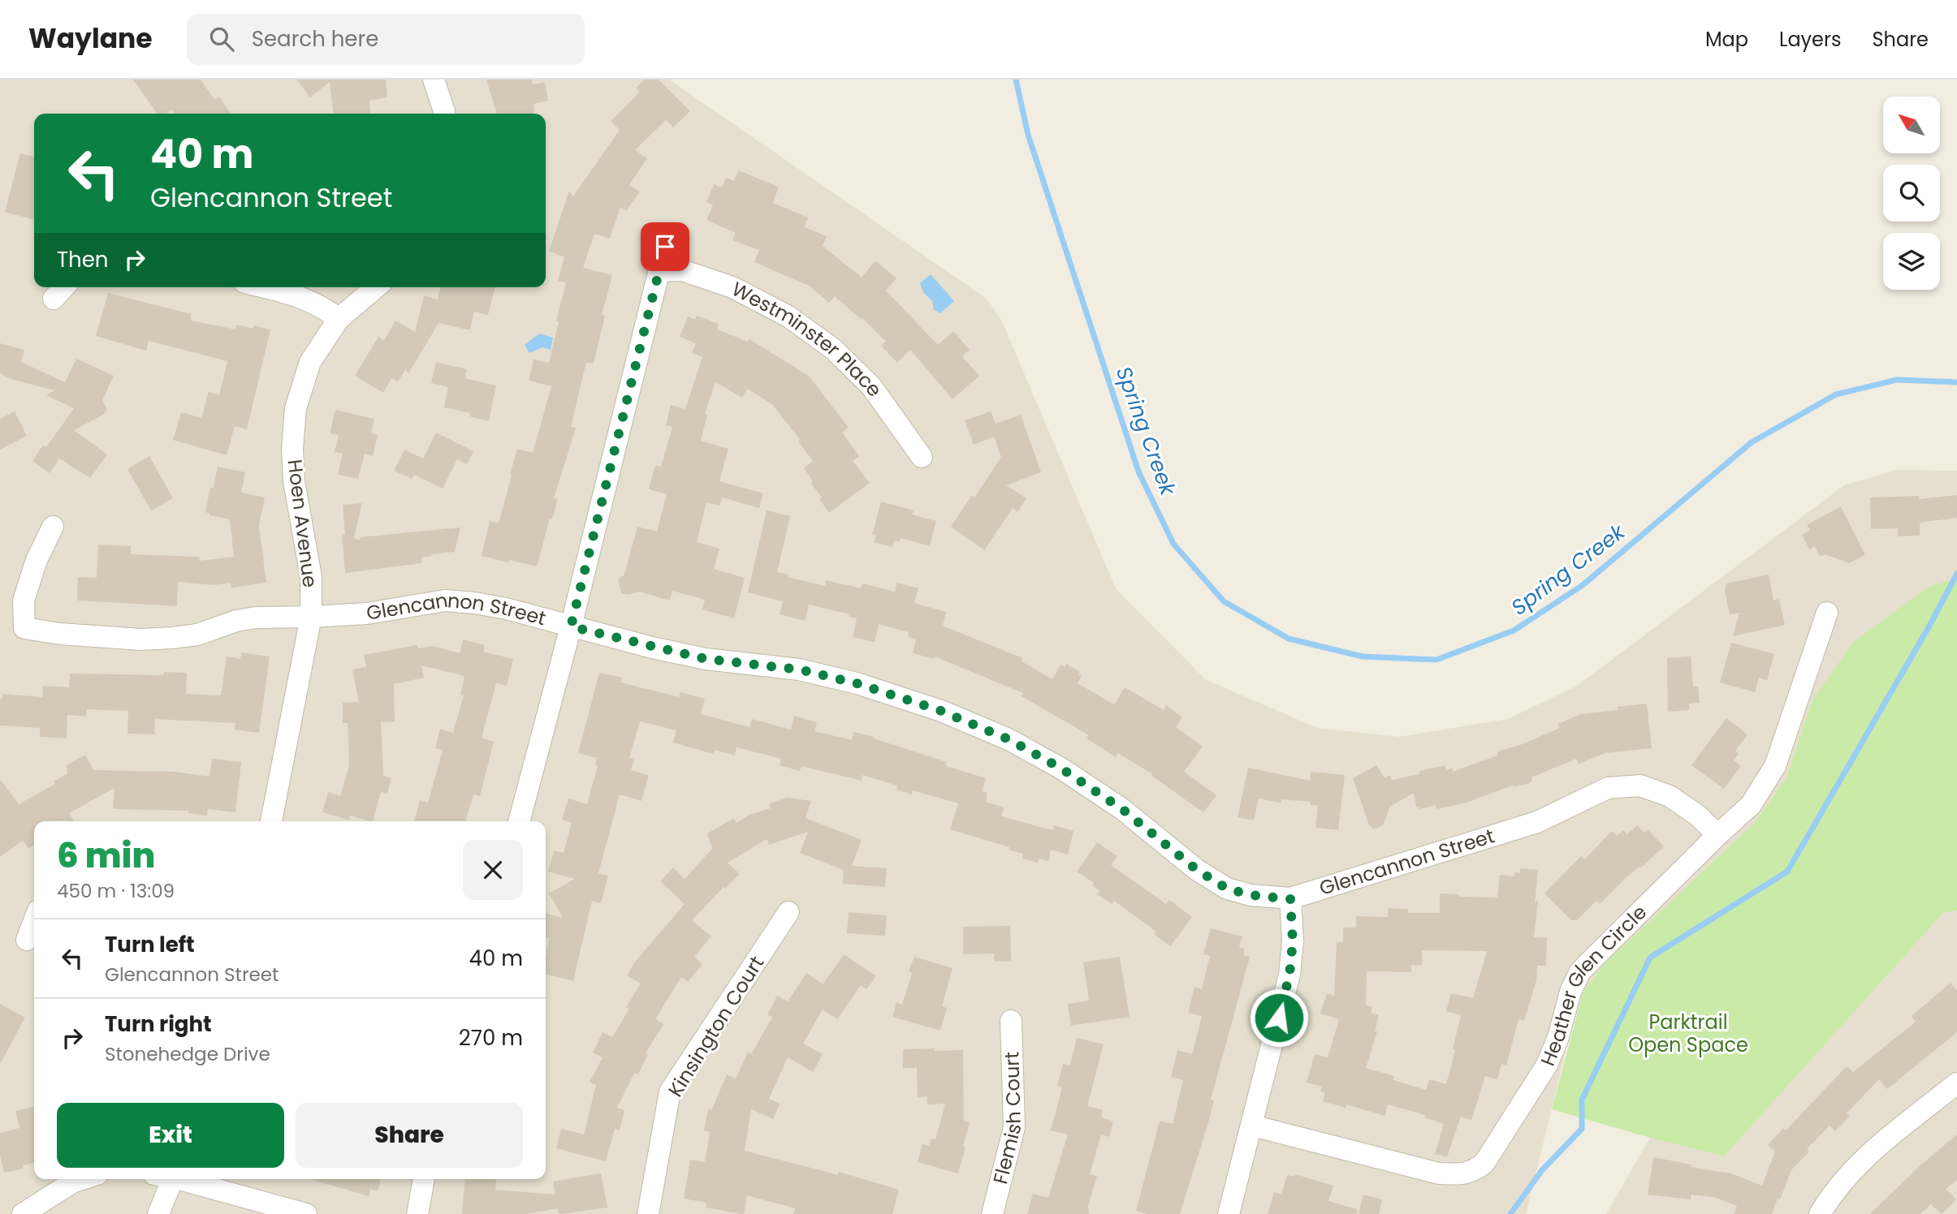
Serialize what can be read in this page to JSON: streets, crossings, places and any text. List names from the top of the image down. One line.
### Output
{"streets":{"street":["Westminster Place","Hoen Avenue","Glencannon Street","Heather Glen Circle","Kinsington Court","Flemish Court"]},"crossings":[["Hoen Avenue","Glencannon Street"],["Glencannon Street","Heather Glen Circle"]],"water":["Spring Creek"],"parks":["Parktrail Open Space"],"north":"top left","page":{"header":"Waylane","search":"Search here","nav":["Map","Layers","Share"],"turn":["40 m","Glencannon Street"],"then":"Then","heading":["6 min","450 m · 13:09"],"list":[{"name":"Turn left","note":"Glencannon Street","value":"40 m"},{"name":"Turn right","note":"Stonehedge Drive","value":"270 m"}],"buttons":["Exit","Share"]}}
